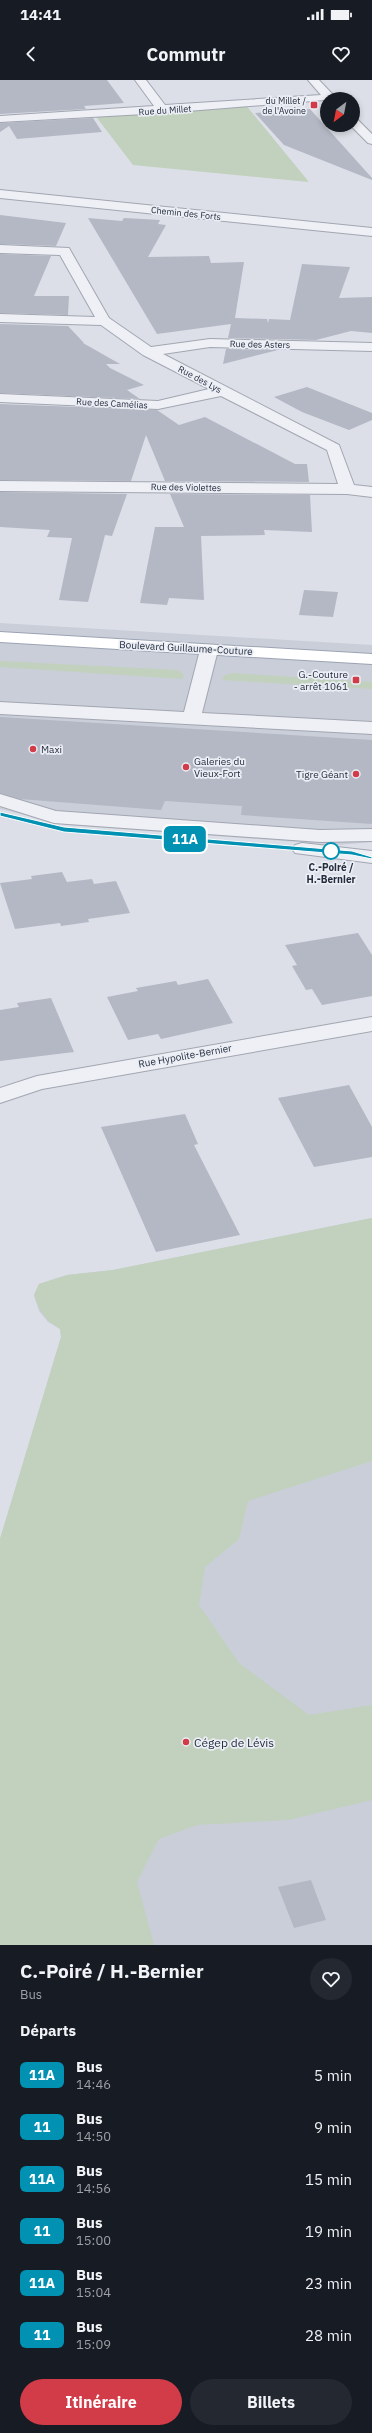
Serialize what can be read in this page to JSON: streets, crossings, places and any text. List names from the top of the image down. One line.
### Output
{"streets":{"main road":["Boulevard Guillaume-Couture"],"street":["Rue du Millet","Chemin des Forts","Rue des Asters","Rue des Lys","Rue des Camélias","Rue des Violettes","Rue Hypolite-Bernier"]},"crossings":[["Rue des Asters","Rue des Lys"],["Rue des Lys","Rue des Camélias"],["Rue des Lys","Rue des Violettes"]],"places":{"transit":["du Millet / de l'Avoine","G.-Couture - arrêt 1061"],"other":["Maxi","Galeries du Vieux-Fort","Tigre Géant","C.-Poiré / H.-Bernier","Cégep de Lévis"]},"lines":["bus line 11A"],"north":"bottom left","page":{"status":"14:41","header":"Commutr","on_map":"11A","heading":[["C.-Poiré / H.-Bernier","Bus"],"Départs"],"list":[{"mark":"11A","name":"Bus","note":"14:46","value":"5 min"},{"mark":"11","name":"Bus","note":"14:50","value":"9 min"},{"mark":"11A","name":"Bus","note":"14:56","value":"15 min"},{"mark":"11","name":"Bus","note":"15:00","value":"19 min"},{"mark":"11A","name":"Bus","note":"15:04","value":"23 min"},{"mark":"11","name":"Bus","note":"15:09","value":"28 min"}],"buttons":["Itinéraire","Billets"]}}
